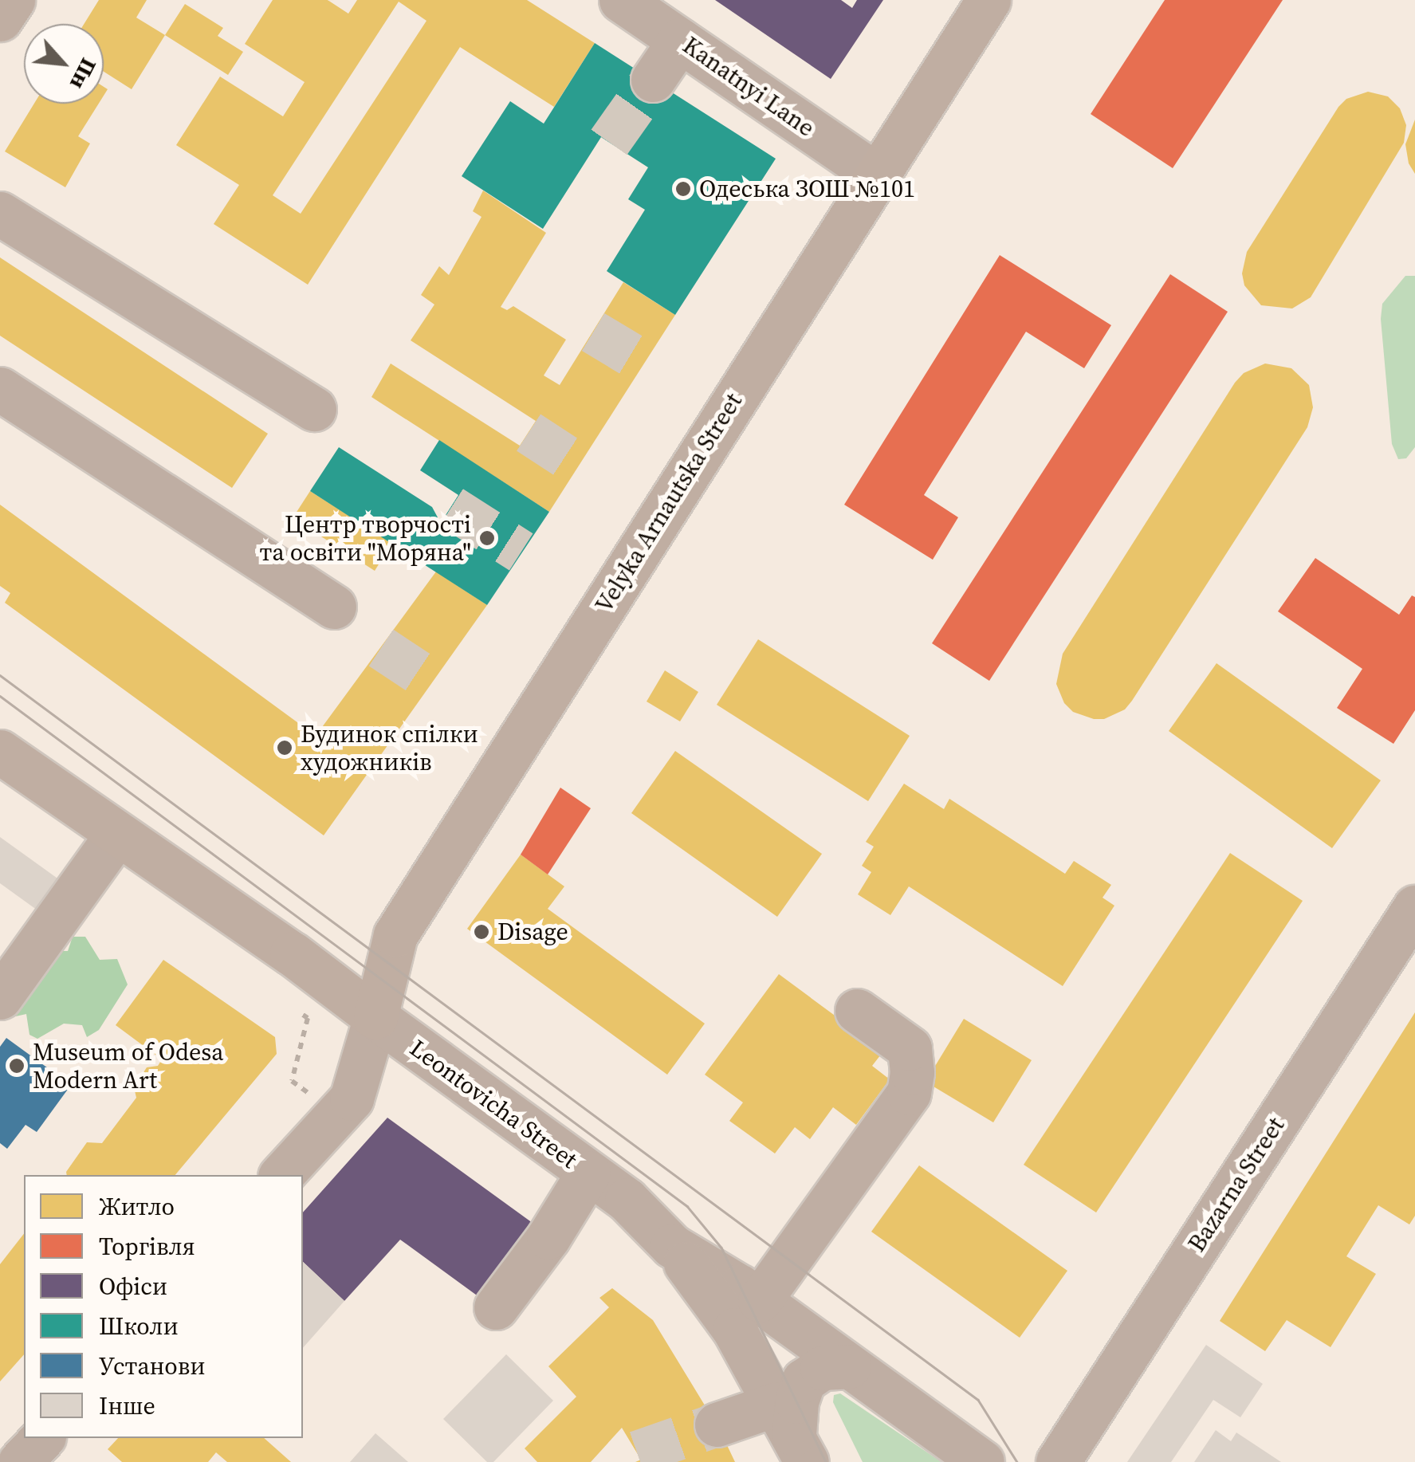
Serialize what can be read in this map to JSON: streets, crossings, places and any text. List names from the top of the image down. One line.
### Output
{"streets":{"main road":["Velyka Arnautska Street","Leontovicha Street"],"street":["Kanatnyi Lane","Bazarna Street"]},"crossings":[["Kanatnyi Lane","Velyka Arnautska Street"],["Velyka Arnautska Street","Leontovicha Street"]],"places":["Одеська ЗОШ №101","Центр творчості та освіти \"Моряна\"","Будинок спілки художників","Disage","Museum of Odesa Modern Art"],"legend":["Житло","Торгівля","Офіси","Школи","Установи","Інше"],"north":"bottom right"}
